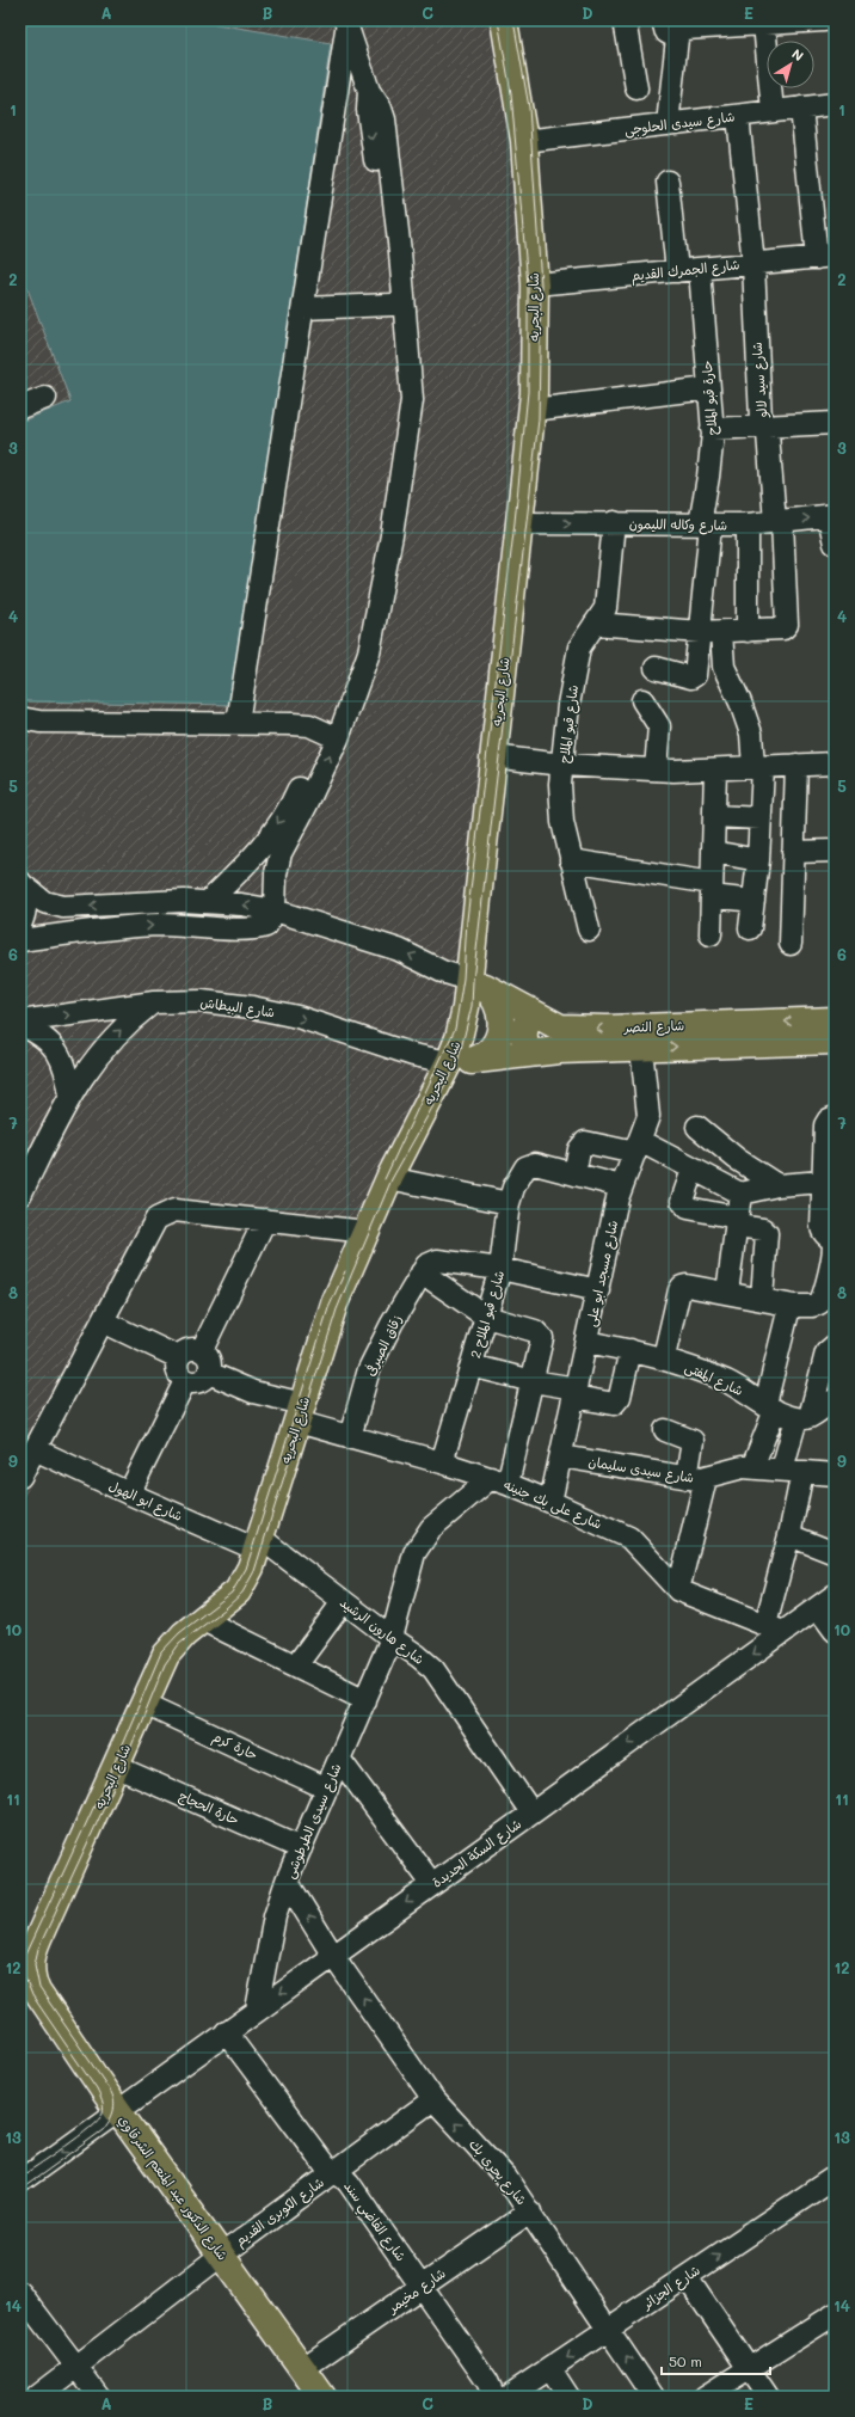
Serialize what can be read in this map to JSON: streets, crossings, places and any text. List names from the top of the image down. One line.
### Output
{"streets":{"main road":["شارع البحريه","شارع النصر","شارع الدكتور عبد المنعم الشرقاوي"],"street":["شارع سيدى الحلوجى","شارع الجمرك القديم","شارع سيد لالو","حارة قبو الملاح","شارع وكاله الليمون","شارع قبو الملاح","شارع البيطاش","شارع مسجد ابو على","شارع قبو الملاح 2","زقاق الصيرفى","شارع المفتى","شارع سيدى سليمان","شارع ابو الهول","شارع على بك جنينه","شارع هارون الرشيد","حارة كرم","حارة الحجاج","شارع سيدى الطرطوشى","شارع السكة الجديدة","شارع بحرى بك","شارع الكوبرى القديم","شارع القاضي سند","شارع الجزائر","شارع مخيمر"]},"crossings":[["شارع سيدى الحلوجى","شارع البحريه"],["شارع سيدى الحلوجى","شارع سيد لالو"],["شارع الجمرك القديم","شارع البحريه"],["شارع الجمرك القديم","شارع سيد لالو"],["شارع الجمرك القديم","حارة قبو الملاح"],["شارع البحريه","شارع وكاله الليمون"],["شارع البحريه","شارع البيطاش"],["شارع البحريه","شارع النصر"],["شارع البحريه","شارع ابو الهول"],["شارع البحريه","شارع على بك جنينه"],["شارع البحريه","شارع هارون الرشيد"],["شارع البحريه","حارة كرم"],["شارع البحريه","حارة الحجاج"],["شارع البحريه","شارع الدكتور عبد المنعم الشرقاوي"],["شارع سيد لالو","شارع وكاله الليمون"],["حارة قبو الملاح","شارع وكاله الليمون"],["شارع وكاله الليمون","شارع قبو الملاح"],["شارع البيطاش","شارع النصر"],["شارع النصر","شارع مسجد ابو على"],["شارع مسجد ابو على","شارع المفتى"],["شارع مسجد ابو على","شارع سيدى سليمان"],["شارع مسجد ابو على","شارع على بك جنينه"],["شارع قبو الملاح 2","شارع على بك جنينه"],["زقاق الصيرفى","شارع على بك جنينه"],["شارع ابو الهول","شارع هارون الرشيد"],["شارع على بك جنينه","شارع سيدى الطرطوشى"],["شارع على بك جنينه","شارع السكة الجديدة"],["شارع هارون الرشيد","شارع سيدى الطرطوشى"],["شارع هارون الرشيد","شارع السكة الجديدة"],["حارة كرم","شارع سيدى الطرطوشى"],["حارة الحجاج","شارع سيدى الطرطوشى"],["شارع سيدى الطرطوشى","شارع السكة الجديدة"],["شارع سيدى الطرطوشى","شارع بحرى بك"],["شارع السكة الجديدة","شارع بحرى بك"],["شارع السكة الجديدة","شارع الدكتور عبد المنعم الشرقاوي"],["شارع السكة الجديدة","شارع القاضي سند"],["شارع بحرى بك","شارع الكوبرى القديم"],["شارع بحرى بك","شارع الجزائر"],["شارع بحرى بك","شارع مخيمر"],["شارع الدكتور عبد المنعم الشرقاوي","شارع الكوبرى القديم"],["شارع الدكتور عبد المنعم الشرقاوي","شارع مخيمر"],["شارع الكوبرى القديم","شارع القاضي سند"],["شارع القاضي سند","شارع مخيمر"]],"one_way":["شارع السكة الجديدة"],"scale_bar":"50 m","north":"top right","grid":{"columns":["A","B","C","D","E"],"rows":["1","2","3","4","5","6","7","8","9","10","11","12","13","14"]}}
